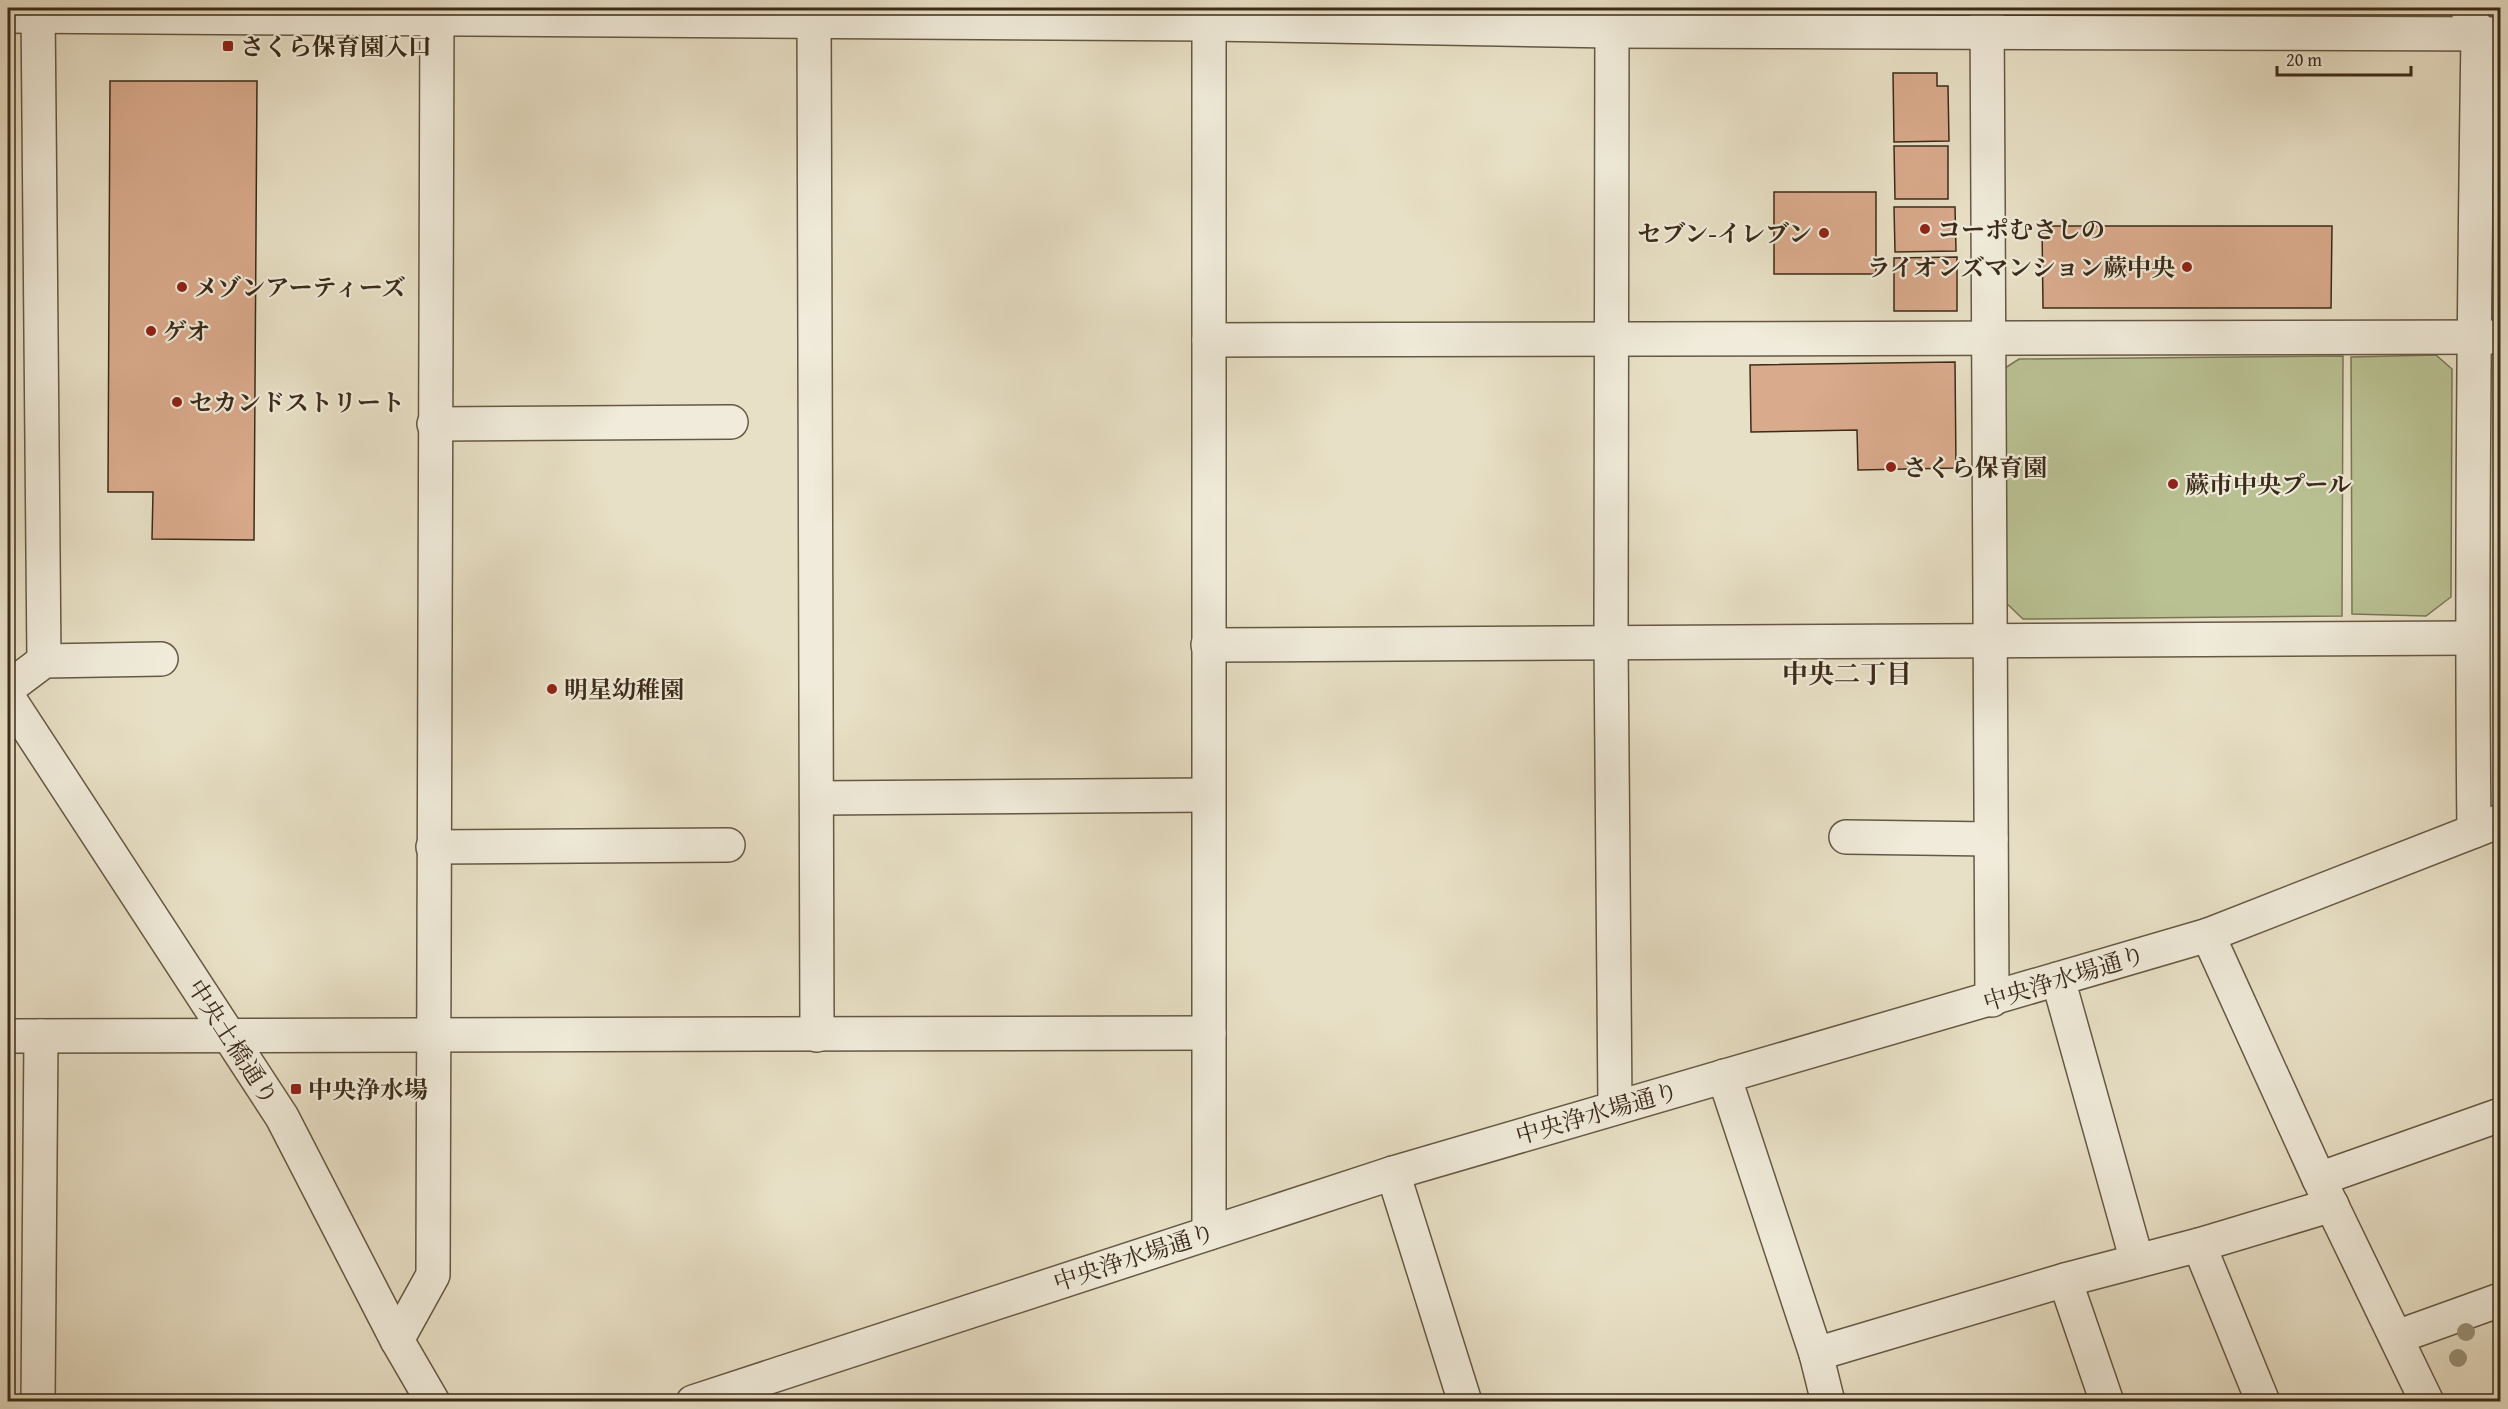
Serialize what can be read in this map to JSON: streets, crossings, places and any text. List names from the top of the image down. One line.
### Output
{"streets":{"street":["中央浄水場通り","中央土橋通り"]},"districts":["中央二丁目"],"places":{"transit":["さくら保育園入口","中央浄水場"],"other":["コーポむさしの","セブン-イレブン","ライオンズマンション蕨中央","メゾンアーティーズ","ゲオ","セカンドストリート","さくら保育園","蕨市中央プール","明星幼稚園"]},"scale_bar":"20 m"}
